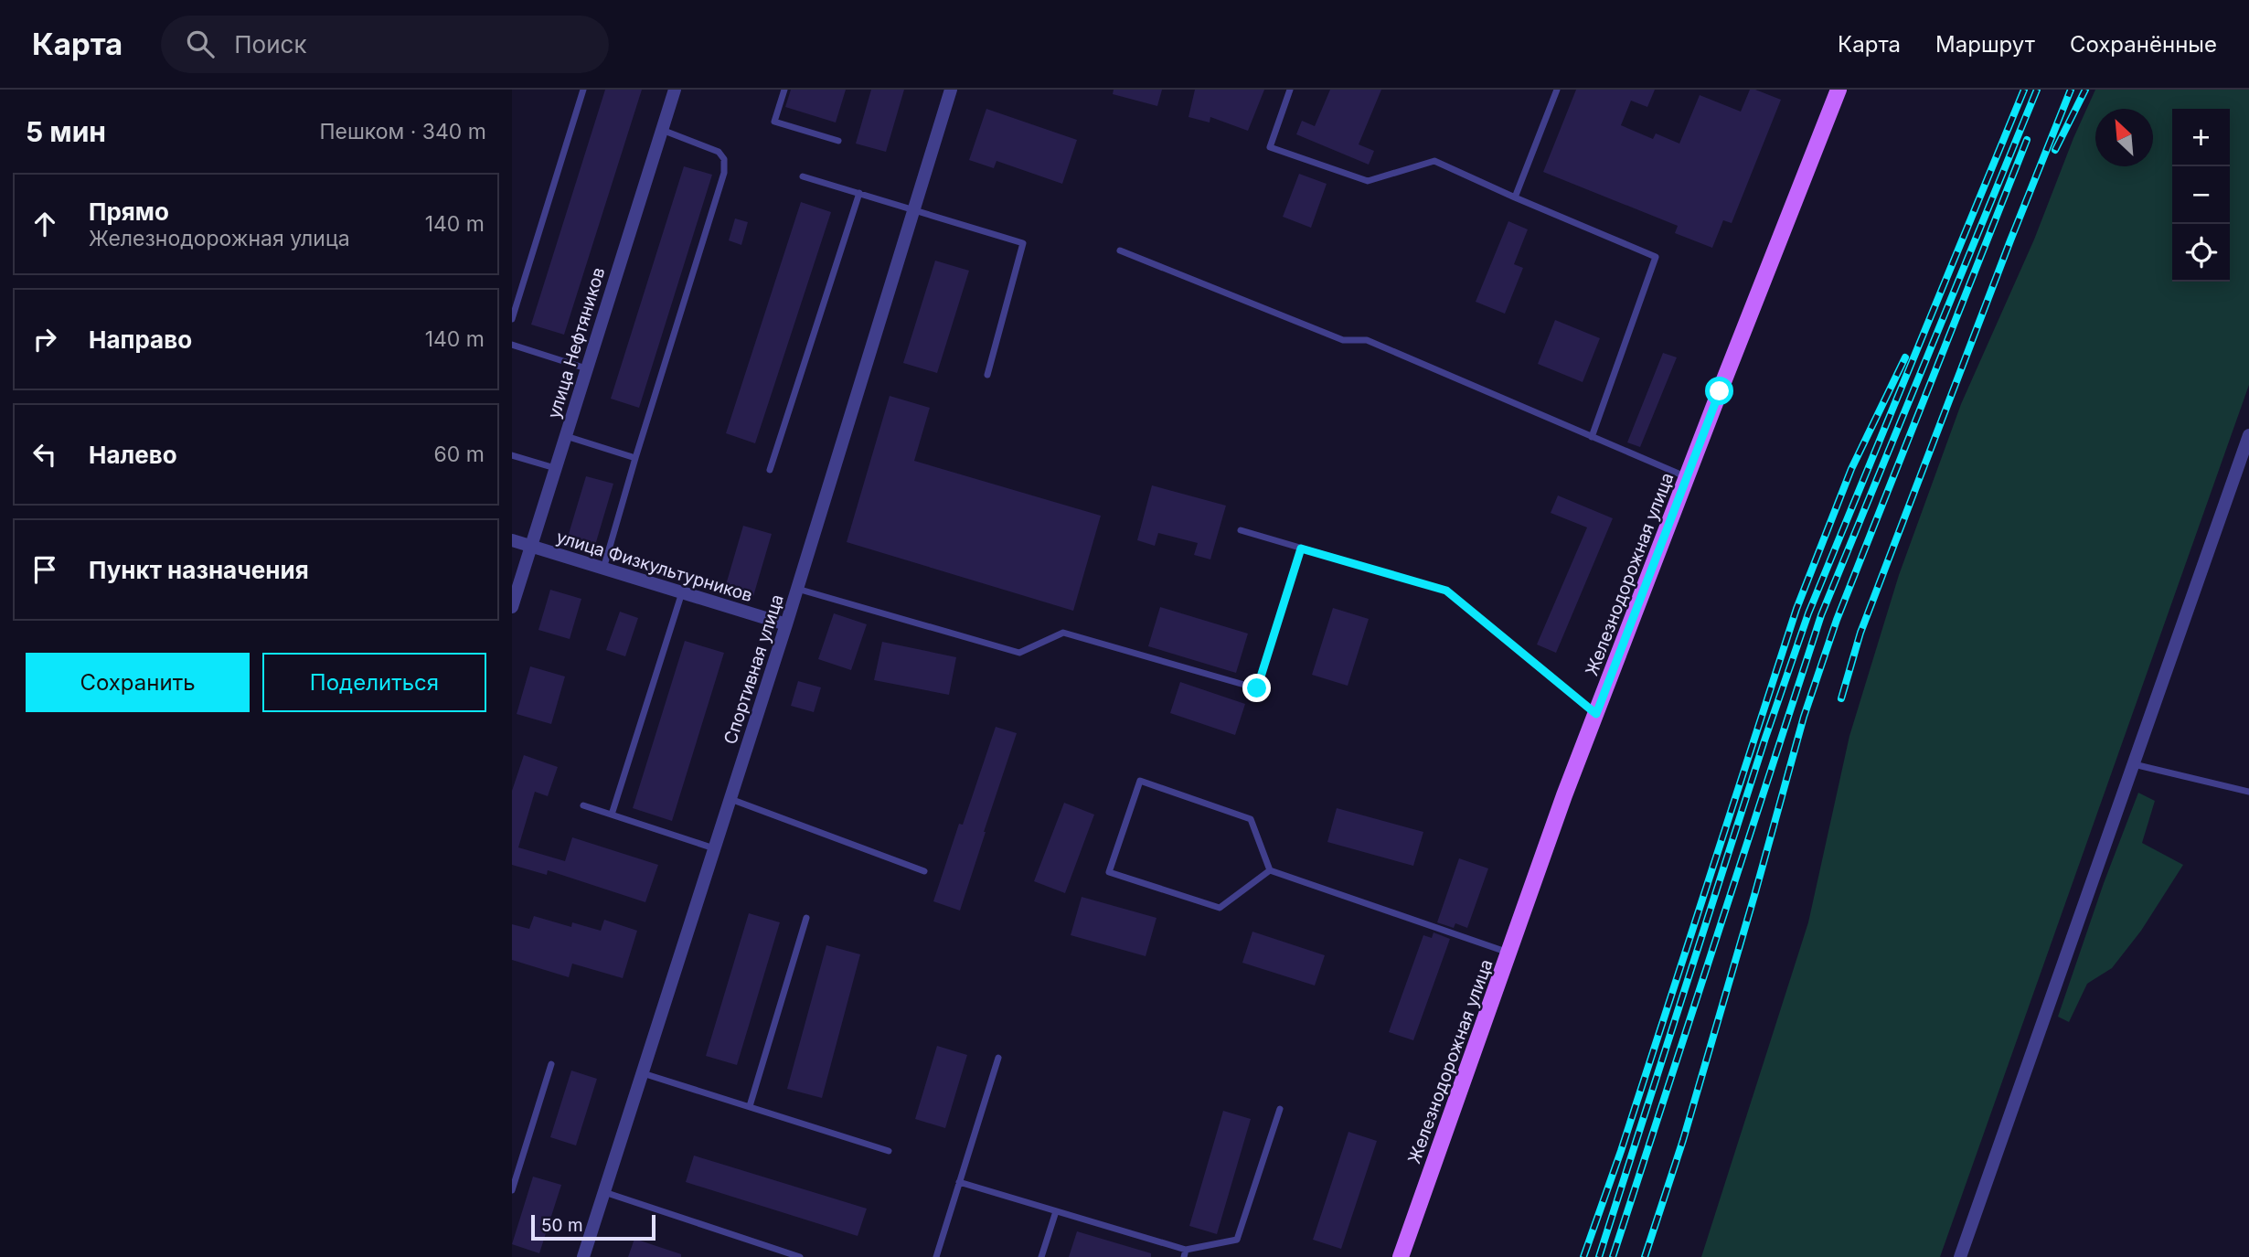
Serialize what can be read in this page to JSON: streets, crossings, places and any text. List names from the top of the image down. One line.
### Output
{"streets":{"main road":["Железнодорожная улица"],"street":["улица Нефтяников","улица Физкультурников","Спортивная улица"]},"crossings":[["улица Нефтяников","улица Физкультурников"],["улица Физкультурников","Спортивная улица"]],"scale_bar":"50 m","north":"top left","page":{"header":"Карта","search":"Поиск","nav":["Карта","Маршрут","Сохранённые"],"heading":["5 мин","Пешком · 340 m"],"map_buttons":["+","−"],"list":[["Прямо","Железнодорожная улица","140 m"],["Направо","140 m"],["Налево","60 m"],"Пункт назначения"],"buttons":["Сохранить","Поделиться"],"scale":"50 m"}}
